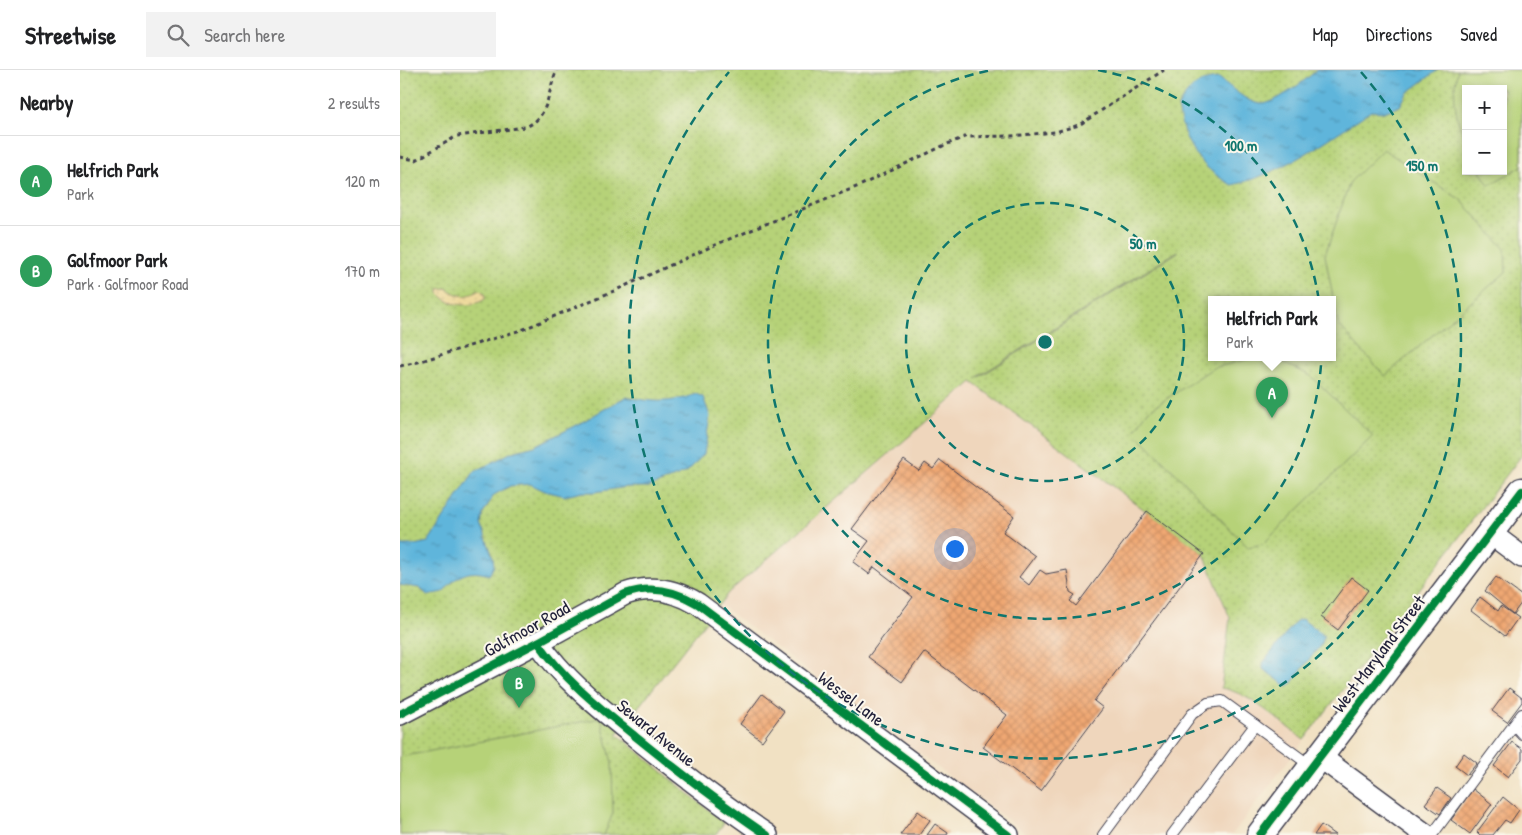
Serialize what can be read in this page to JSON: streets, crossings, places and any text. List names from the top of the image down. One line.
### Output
{"streets":{"street":["Golfmoor Road","West Maryland Street","Wessel Lane","Seward Avenue"]},"crossings":[["Golfmoor Road","Wessel Lane"],["Golfmoor Road","Seward Avenue"]],"page":{"header":"Streetwise","search":"Search here","nav":["Map","Directions","Saved"],"heading":["Nearby","2 results"],"map_buttons":["+","−"],"list":[{"mark":"A","name":"Helfrich Park","note":"Park","value":"120 m"},{"mark":"B","name":"Golfmoor Park","note":"Park · Golfmoor Road","value":"170 m"}],"popup":["Helfrich Park","Park"],"pins":["A","B"]},"rings":["100 m","150 m","50 m"]}
